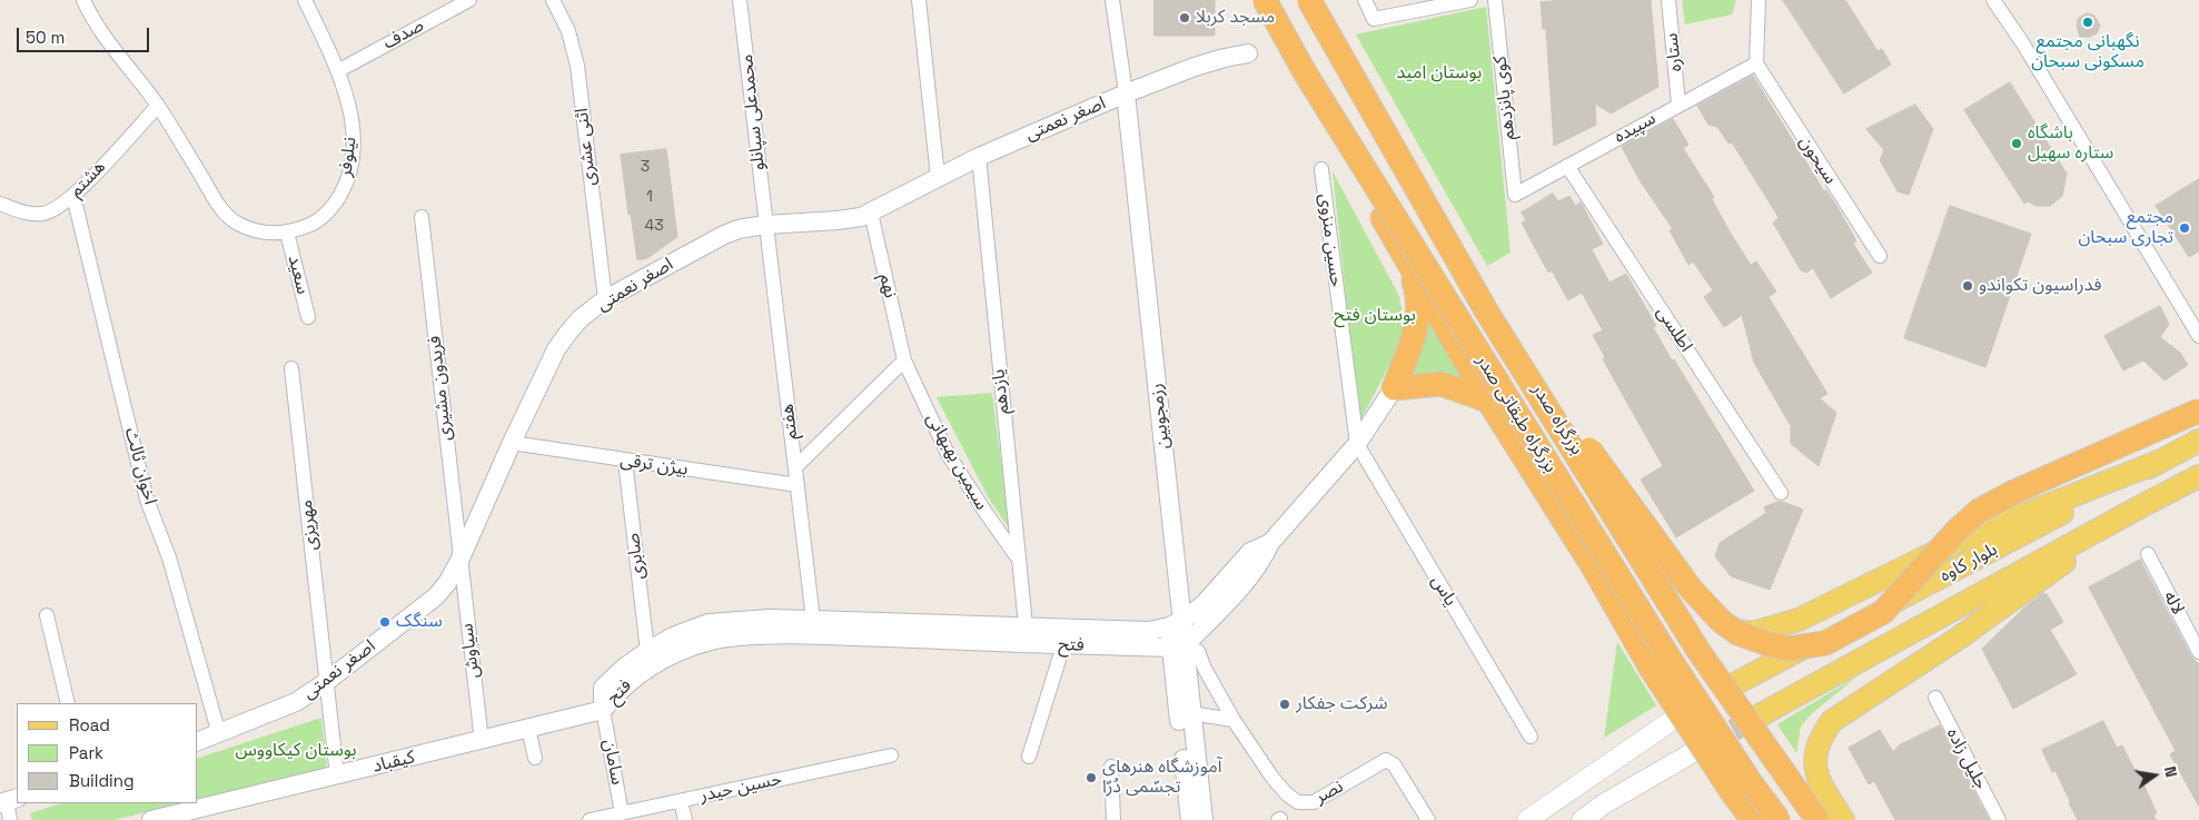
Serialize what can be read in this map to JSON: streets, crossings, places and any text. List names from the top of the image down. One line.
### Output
{"streets":{"highway":["بزرگراه طبقاتی صدر","بزرگراه صدر"],"main road":["بلوار کاوه"],"street":["صدف","ستاره","کوی پانزدهم","محمدعلی سپانلو","اصغر نعمتی","سپیده","اثنی عشری","نیلوفر","سیحون","هشتم","حسین منزوی","سعید","نهم","اطلسی","فریدون مشیری","یازدهم","رزمجوبین","هفتم","سیمین بهبهانی","بیژن ترقی","اخوان ثالث","مهریزی","صابری","یاس","لاله","فتح","سیاوش","جلیل زاده","کیقباد","سامان","حسین حیدر","نصر"]},"crossings":[["صدف","نیلوفر"],["ستاره","سپیده"],["کوی پانزدهم","سپیده"],["محمدعلی سپانلو","اصغر نعمتی"],["محمدعلی سپانلو","هفتم"],["اصغر نعمتی","اثنی عشری"],["اصغر نعمتی","نهم"],["اصغر نعمتی","فریدون مشیری"],["اصغر نعمتی","یازدهم"],["اصغر نعمتی","رزمجوبین"],["اصغر نعمتی","هفتم"],["اصغر نعمتی","بیژن ترقی"],["اصغر نعمتی","اخوان ثالث"],["اصغر نعمتی","مهریزی"],["اصغر نعمتی","سیاوش"],["سپیده","سیحون"],["سپیده","اطلسی"],["نیلوفر","هشتم"],["نیلوفر","سعید"],["هشتم","اخوان ثالث"],["حسین منزوی","یاس"],["نهم","سیمین بهبهانی"],["فریدون مشیری","سیاوش"],["یازدهم","سیمین بهبهانی"],["یازدهم","فتح"],["رزمجوبین","فتح"],["رزمجوبین","نصر"],["هفتم","بیژن ترقی"],["هفتم","فتح"],["بیژن ترقی","صابری"],["مهریزی","کیقباد"],["صابری","فتح"],["فتح","کیقباد"],["فتح","سامان"],["فتح","نصر"],["سیاوش","کیقباد"],["کیقباد","سامان"],["سامان","حسین حیدر"]],"parks":["بوستان امید","بوستان فتح","بوستان کیکاووس"],"places":["مسجد کربلا","نگهبانی مجتمع مسکونی سبحان","باشگاه ستاره سهیل","مجتمع تجاری سبحان","فدراسیون تکواندو","سنگک","شرکت جفکار","آموزشگاه هنرهای تجسّمی دُرّا"],"house_numbers":["3","1","43"],"legend":["Road","Park","Building"],"scale_bar":"50 m","north":"right"}
